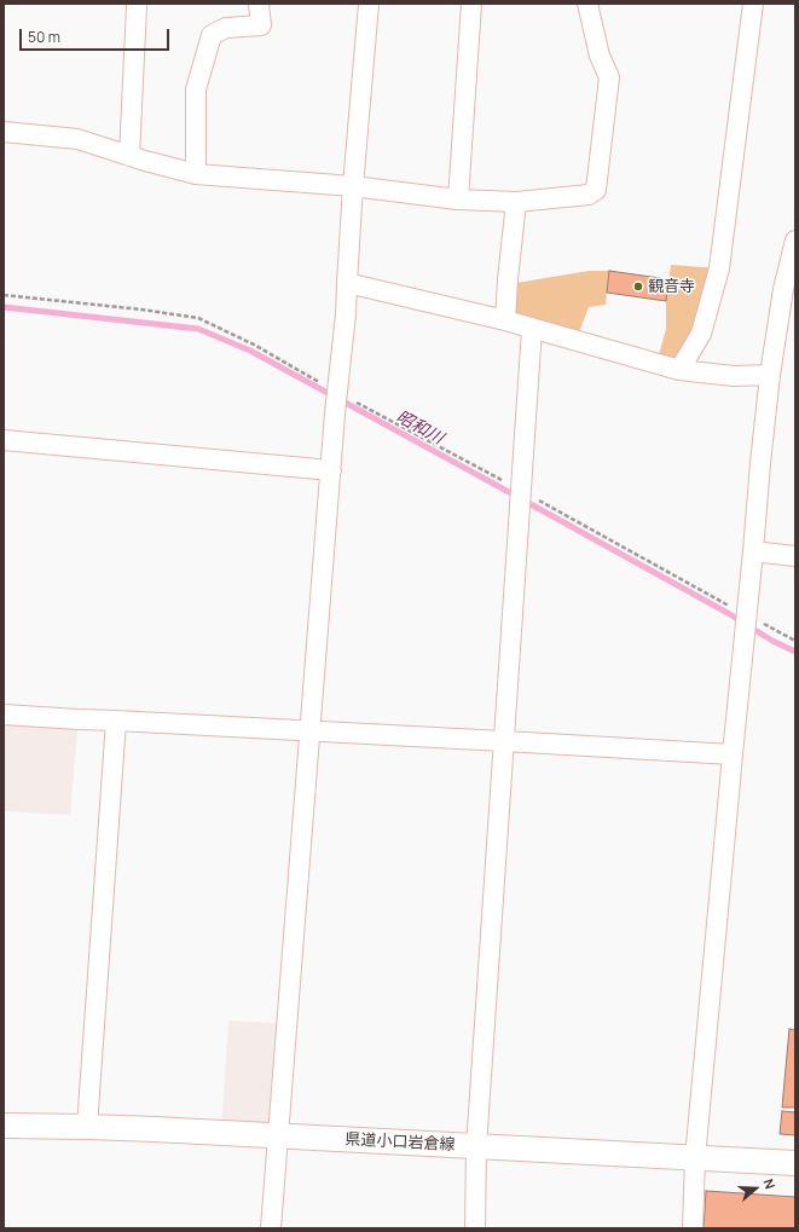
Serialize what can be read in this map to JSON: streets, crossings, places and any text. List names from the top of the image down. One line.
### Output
{"streets":{"main road":["県道小口岩倉線"]},"water":["昭和川"],"places":["観音寺"],"scale_bar":"50 m","north":"right"}
